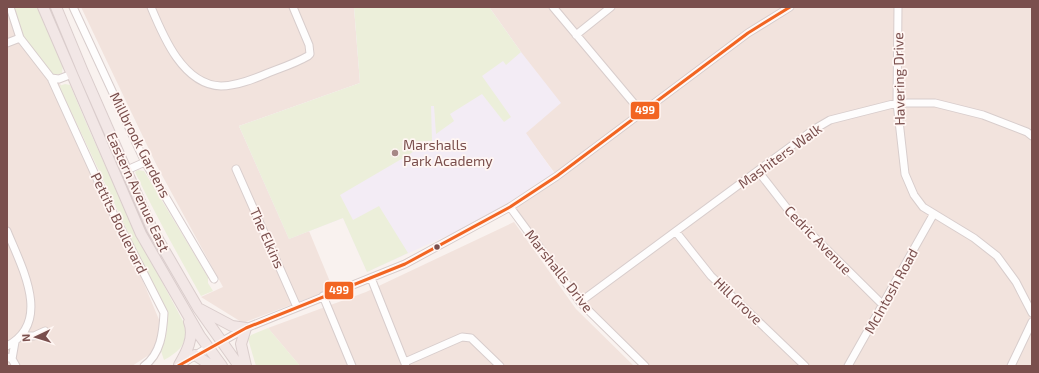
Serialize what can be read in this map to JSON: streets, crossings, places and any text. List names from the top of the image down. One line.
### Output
{"streets":{"highway":["Eastern Avenue East"],"street":["Havering Drive","Millbrook Gardens","Mashiters Walk","Pettits Boulevard","The Elkins","Cedric Avenue","Marshalls Drive","McIntosh Road","Hill Grove"]},"crossings":[["Havering Drive","Mashiters Walk"],["Havering Drive","McIntosh Road"],["Mashiters Walk","Cedric Avenue"],["Mashiters Walk","Marshalls Drive"],["Mashiters Walk","Hill Grove"],["Cedric Avenue","McIntosh Road"]],"places":["Marshalls Park Academy"],"lines":["transit line 499"],"north":"left"}
